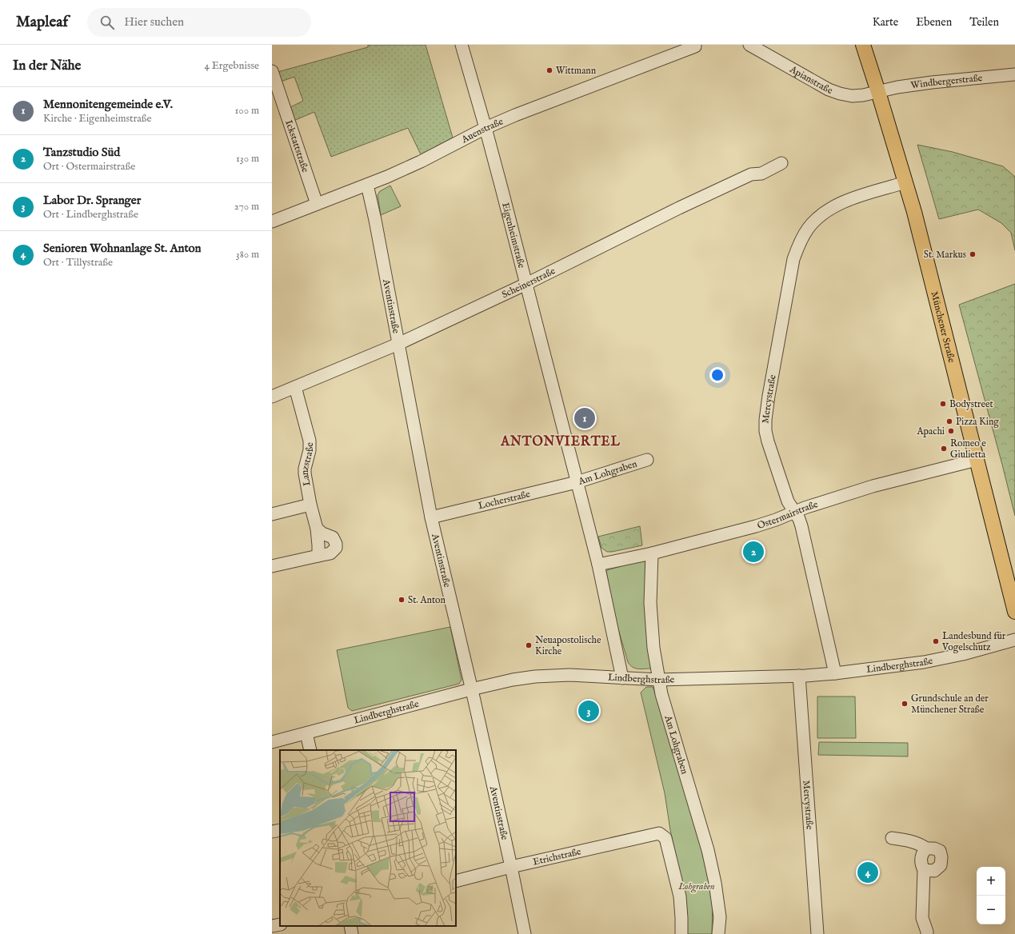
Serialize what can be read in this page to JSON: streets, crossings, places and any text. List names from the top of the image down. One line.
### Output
{"streets":{"main road":["Münchener Straße"],"street":["Apianstraße","Windbergerstraße","Auenstraße","Ickstattstraße","Eigenheimstraße","Scheinerstraße","Aventinstraße","Mercystraße","Lanzstraße","Am Lohgraben","Locherstraße","Ostermairstraße","Lindberghstraße","Etrichstraße"]},"crossings":[["Apianstraße","Windbergerstraße"],["Apianstraße","Münchener Straße"],["Windbergerstraße","Münchener Straße"],["Auenstraße","Ickstattstraße"],["Auenstraße","Eigenheimstraße"],["Auenstraße","Aventinstraße"],["Eigenheimstraße","Scheinerstraße"],["Eigenheimstraße","Am Lohgraben"],["Eigenheimstraße","Locherstraße"],["Scheinerstraße","Aventinstraße"],["Scheinerstraße","Lanzstraße"],["Aventinstraße","Locherstraße"],["Aventinstraße","Lindberghstraße"],["Aventinstraße","Etrichstraße"],["Münchener Straße","Mercystraße"],["Münchener Straße","Ostermairstraße"],["Mercystraße","Ostermairstraße"],["Mercystraße","Lindberghstraße"],["Am Lohgraben","Locherstraße"],["Am Lohgraben","Ostermairstraße"],["Am Lohgraben","Lindberghstraße"]],"districts":["ANTONVIERTEL"],"parks":["Lohgraben"],"places":["Wittmann","St. Markus","Bodystreet","Pizza King","Apachi","Romeo e Giulietta","St. Anton","Landesbund für Vogelschutz","Neuapostolische Kirche","Grundschule an der Münchener Straße"],"page":{"header":"Mapleaf","search":"Hier suchen","nav":["Karte","Ebenen","Teilen"],"heading":["In der Nähe","4 Ergebnisse"],"list":[{"mark":"1","name":"Mennonitengemeinde e.V.","note":"Kirche · Eigenheimstraße","value":"100 m"},{"mark":"2","name":"Tanzstudio Süd","note":"Ort · Ostermairstraße","value":"130 m"},{"mark":"3","name":"Labor Dr. Spranger","note":"Ort · Lindberghstraße","value":"270 m"},{"mark":"4","name":"Senioren Wohnanlage St. Anton","note":"Ort · Tillystraße","value":"380 m"}],"pins":["1","2","3","4"],"map_buttons":["+","−"]}}
